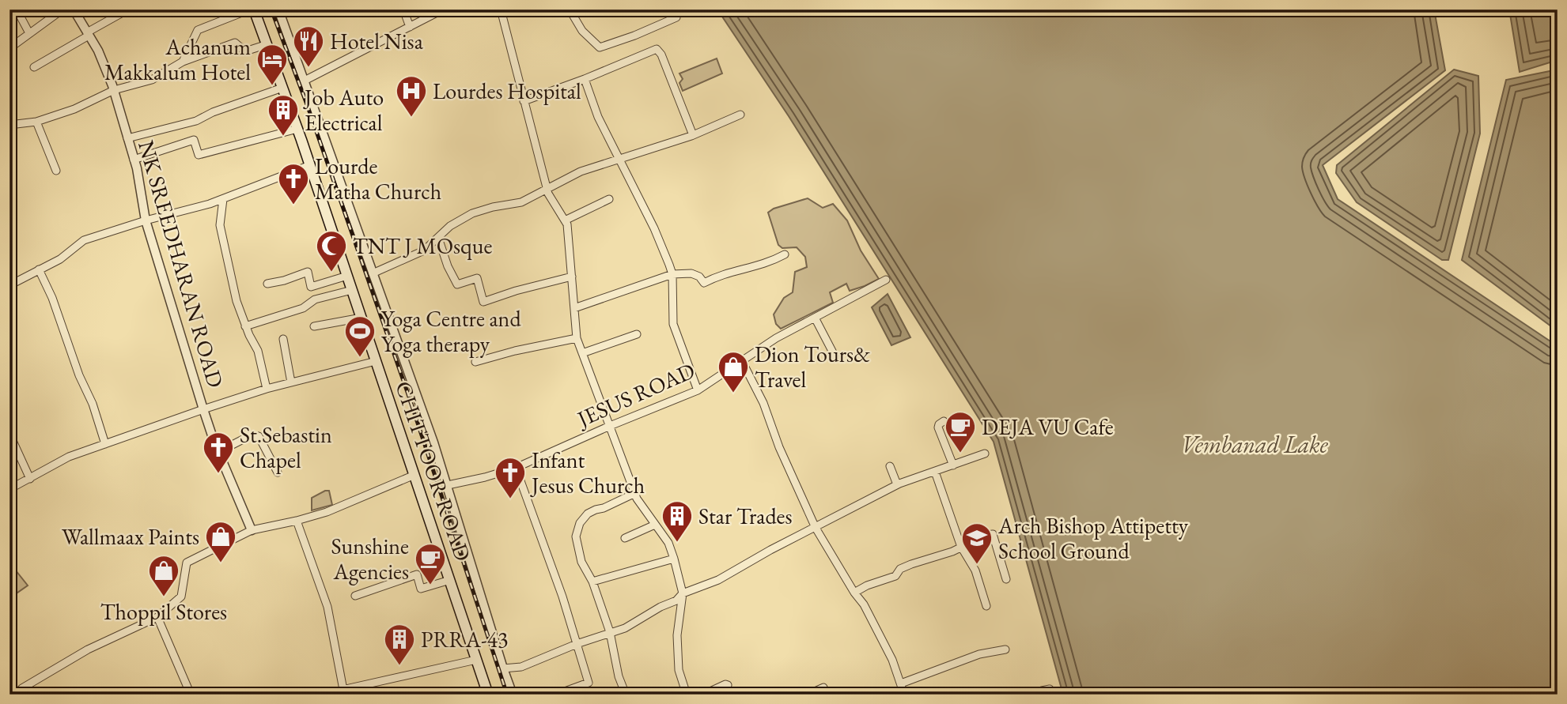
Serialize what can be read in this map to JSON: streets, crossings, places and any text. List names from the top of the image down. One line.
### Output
{"streets":{"main road":["CHITTOOR ROAD"],"street":["NK SREEDHARAN ROAD","JESUS ROAD"]},"water":["Vembanad Lake"],"places":{"restaurant":["Hotel Nisa"],"hotel":["Achanum Makkalum Hotel"],"hospital":["Lourdes Hospital"],"building":["Job Auto Electrical","Star Trades","PRRA-43"],"church":["Lourde Matha Church","St.Sebastin Chapel","Infant Jesus Church"],"mosque":["TNT J MOsque"],"sports":["Yoga Centre and Yoga therapy"],"shop":["Dion Tours& Travel","Wallmaax Paints","Thoppil Stores"],"cafe":["DEJA VU Cafe","Sunshine Agencies"],"school or university":["Arch Bishop Attipetty School Ground"]}}
